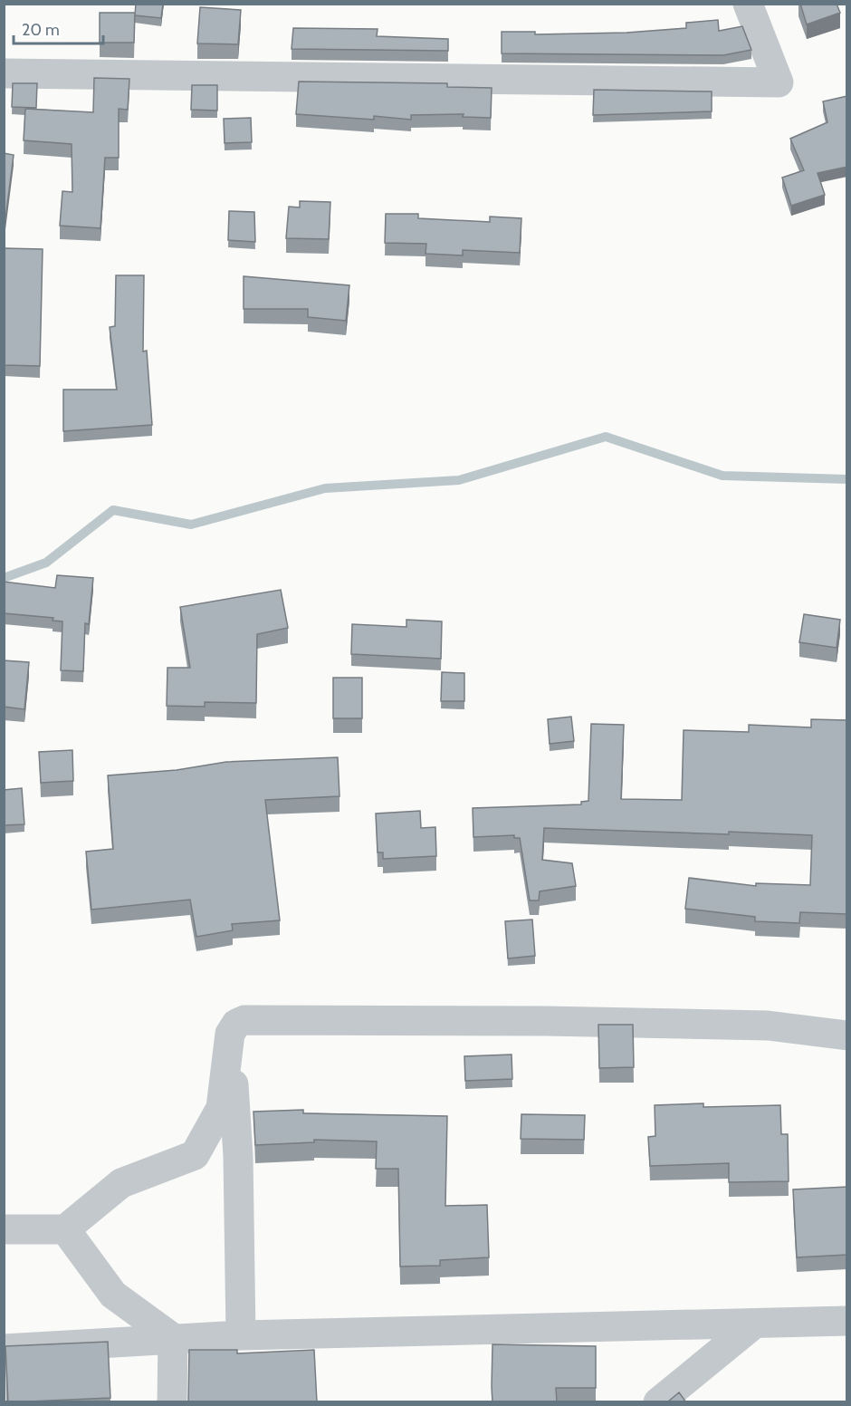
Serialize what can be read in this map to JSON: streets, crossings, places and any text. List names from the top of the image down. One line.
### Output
{"scale_bar":"20 m"}
